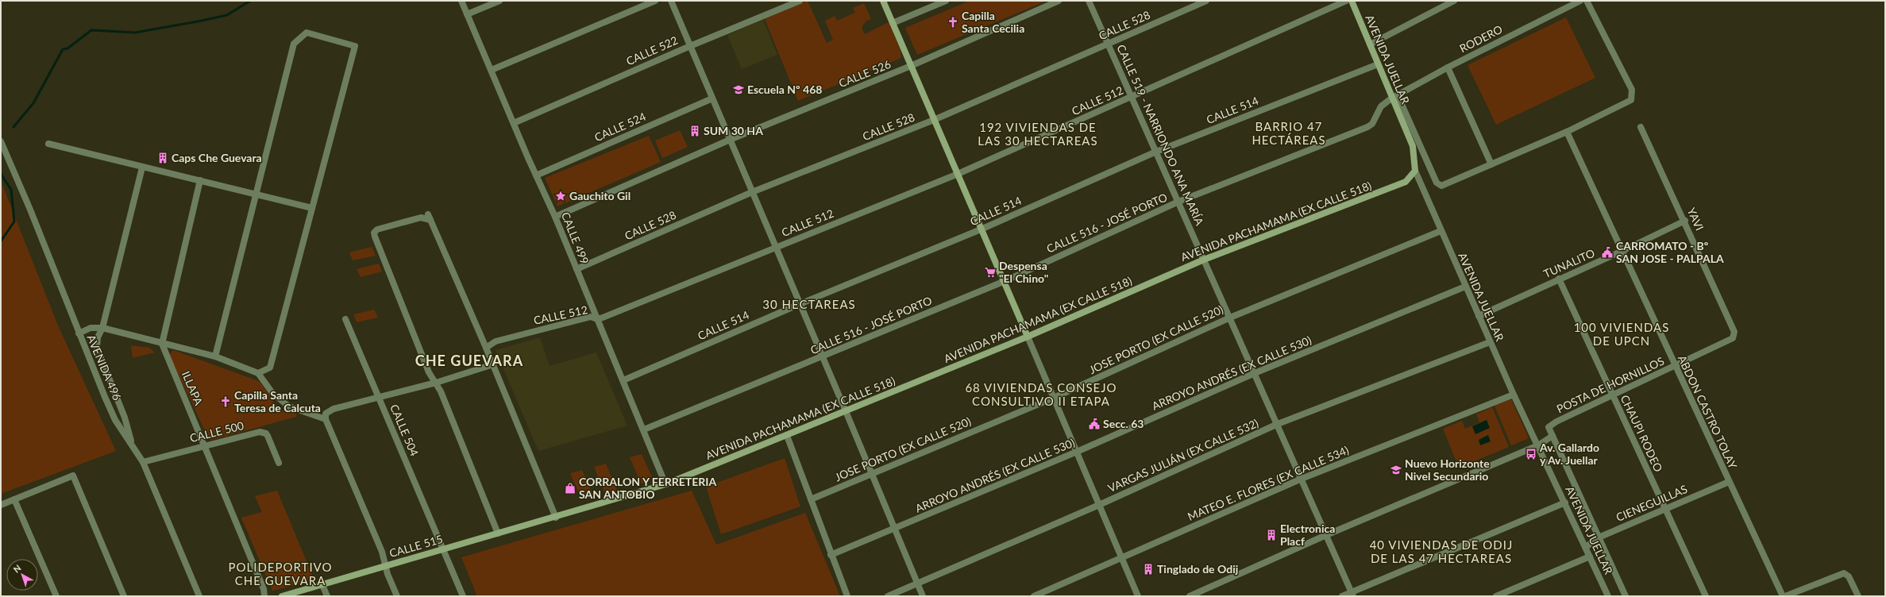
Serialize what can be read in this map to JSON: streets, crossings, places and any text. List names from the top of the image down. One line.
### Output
{"streets":{"street":["CALLE 528","RODERO","CALLE 522","AVENIDA JUELLAR","CALLE 526","CALLE 512","CALLE 514","CALLE 524","CALLE 519 - NARRIONDO ANA MARÍA","YAVI","AVENIDA PACHAMAMA (EX CALLE 518)","CALLE 516 - JOSÉ PORTO","CALLE 499","TUNALITO","JOSE PORTO (EX CALLE 520)","AVENIDA 496","ARROYO ANDRÉS (EX CALLE 530)","POSTA DE HORNILLOS","ILLAPA","ABDON CASTRO TOLAY","CALLE 504","CALLE 500","CHAUPI RODEO","VARGAS JULIÁN (EX CALLE 532)","MATEO E. FLORES (EX CALLE 534)","CIENEGUILLAS","CALLE 515"]},"crossings":[["CALLE 528","CALLE 519 - NARRIONDO ANA MARÍA"],["CALLE 528","CALLE 499"],["RODERO","AVENIDA JUELLAR"],["RODERO","CALLE 516 - JOSÉ PORTO"],["CALLE 522","CALLE 499"],["AVENIDA JUELLAR","CALLE 514"],["AVENIDA JUELLAR","AVENIDA PACHAMAMA (EX CALLE 518)"],["AVENIDA JUELLAR","CALLE 516 - JOSÉ PORTO"],["AVENIDA JUELLAR","TUNALITO"],["AVENIDA JUELLAR","JOSE PORTO (EX CALLE 520)"],["AVENIDA JUELLAR","ARROYO ANDRÉS (EX CALLE 530)"],["AVENIDA JUELLAR","VARGAS JULIÁN (EX CALLE 532)"],["AVENIDA JUELLAR","MATEO E. FLORES (EX CALLE 534)"],["AVENIDA JUELLAR","CIENEGUILLAS"],["CALLE 526","CALLE 499"],["CALLE 512","CALLE 519 - NARRIONDO ANA MARÍA"],["CALLE 512","CALLE 499"],["CALLE 514","CALLE 519 - NARRIONDO ANA MARÍA"],["CALLE 514","CALLE 499"],["CALLE 524","CALLE 499"],["CALLE 519 - NARRIONDO ANA MARÍA","AVENIDA PACHAMAMA (EX CALLE 518)"],["CALLE 519 - NARRIONDO ANA MARÍA","CALLE 516 - JOSÉ PORTO"],["CALLE 519 - NARRIONDO ANA MARÍA","JOSE PORTO (EX CALLE 520)"],["CALLE 519 - NARRIONDO ANA MARÍA","ARROYO ANDRÉS (EX CALLE 530)"],["CALLE 519 - NARRIONDO ANA MARÍA","VARGAS JULIÁN (EX CALLE 532)"],["CALLE 519 - NARRIONDO ANA MARÍA","MATEO E. FLORES (EX CALLE 534)"],["YAVI","TUNALITO"],["YAVI","POSTA DE HORNILLOS"],["AVENIDA PACHAMAMA (EX CALLE 518)","CALLE 499"],["AVENIDA PACHAMAMA (EX CALLE 518)","CALLE 515"],["CALLE 516 - JOSÉ PORTO","CALLE 499"],["TUNALITO","ABDON CASTRO TOLAY"],["TUNALITO","CHAUPI RODEO"],["AVENIDA 496","CALLE 500"],["POSTA DE HORNILLOS","ABDON CASTRO TOLAY"],["POSTA DE HORNILLOS","CHAUPI RODEO"],["ILLAPA","CALLE 500"],["ABDON CASTRO TOLAY","CIENEGUILLAS"],["CALLE 504","CALLE 515"],["CHAUPI RODEO","CIENEGUILLAS"]],"districts":["BARRIO 47 HECTÁREAS","192 VIVIENDAS DE LAS 30 HECTAREAS","30 HECTAREAS","100 VIVIENDAS DE UPCN","CHE GUEVARA","68 VIVIENDAS CONSEJO CONSULTIVO II ETAPA","40 VIVIENDAS DE ODIJ DE LAS 47 HECTAREAS","POLIDEPORTIVO CHE GUEVARA"],"places":{"church":["Capilla Santa Cecilia","Capilla Santa Teresa de Calcuta"],"school or university":["Escuela Nº 468","Nuevo Horizonte Nivel Secundario"],"building":["SUM 30 HA","Caps Che Guevara","Electronica Placf","Tinglado de Odij"],"place":["Gauchito Gil"],"public building":["CARROMATO - Bº SAN JOSE - PALPALA","Secc. 63"],"supermarket":["Despensa \"El Chino\""],"bus stop":["Av. Gallardo y Av. Juellar"],"shop":["CORRALON Y FERRETERIA SAN ANTOBIO"]},"north":"top left"}
